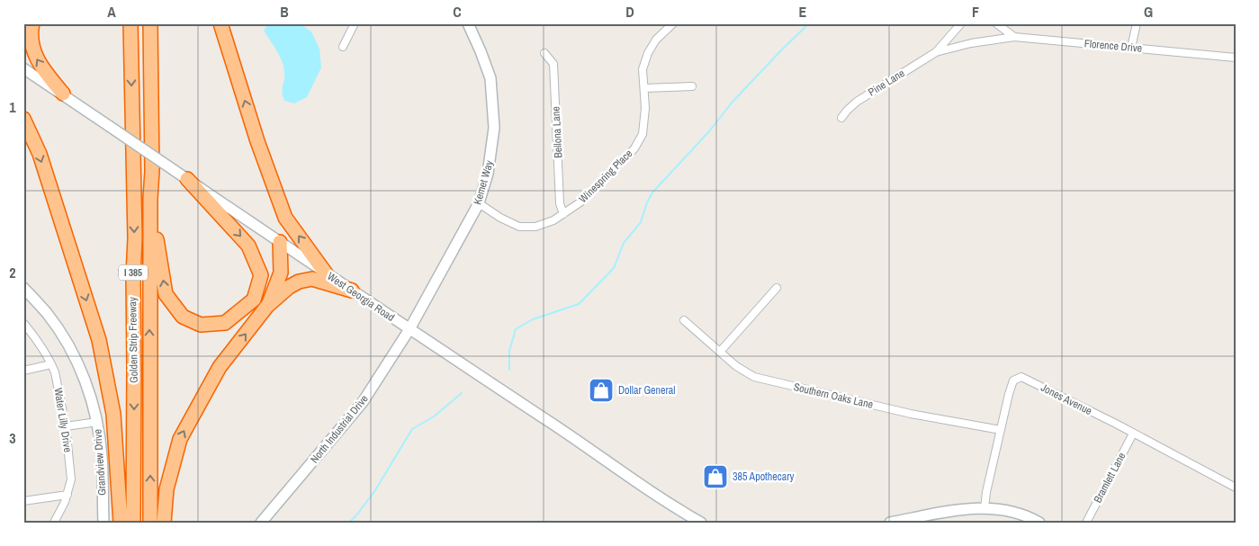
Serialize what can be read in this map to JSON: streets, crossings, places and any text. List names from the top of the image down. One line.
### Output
{"streets":{"highway":["I 385","Golden Strip Freeway"],"main road":["Kemet Way","West Georgia Road","North Industrial Drive","Grandview Drive"],"street":["Florence Drive","Pine Lane","Bellona Lane","Winespring Place","Southern Oaks Lane","Jones Avenue","Water Lilly Drive","Bramlett Lane"]},"crossings":[["Florence Drive","Pine Lane"],["Bellona Lane","Winespring Place"],["Winespring Place","Kemet Way"],["Kemet Way","West Georgia Road"],["Kemet Way","North Industrial Drive"],["West Georgia Road","North Industrial Drive"],["Southern Oaks Lane","Jones Avenue"],["Jones Avenue","Bramlett Lane"]],"places":{"shop":["Dollar General","385 Apothecary"]},"grid":{"columns":["A","B","C","D","E","F","G"],"rows":["1","2","3"]}}
